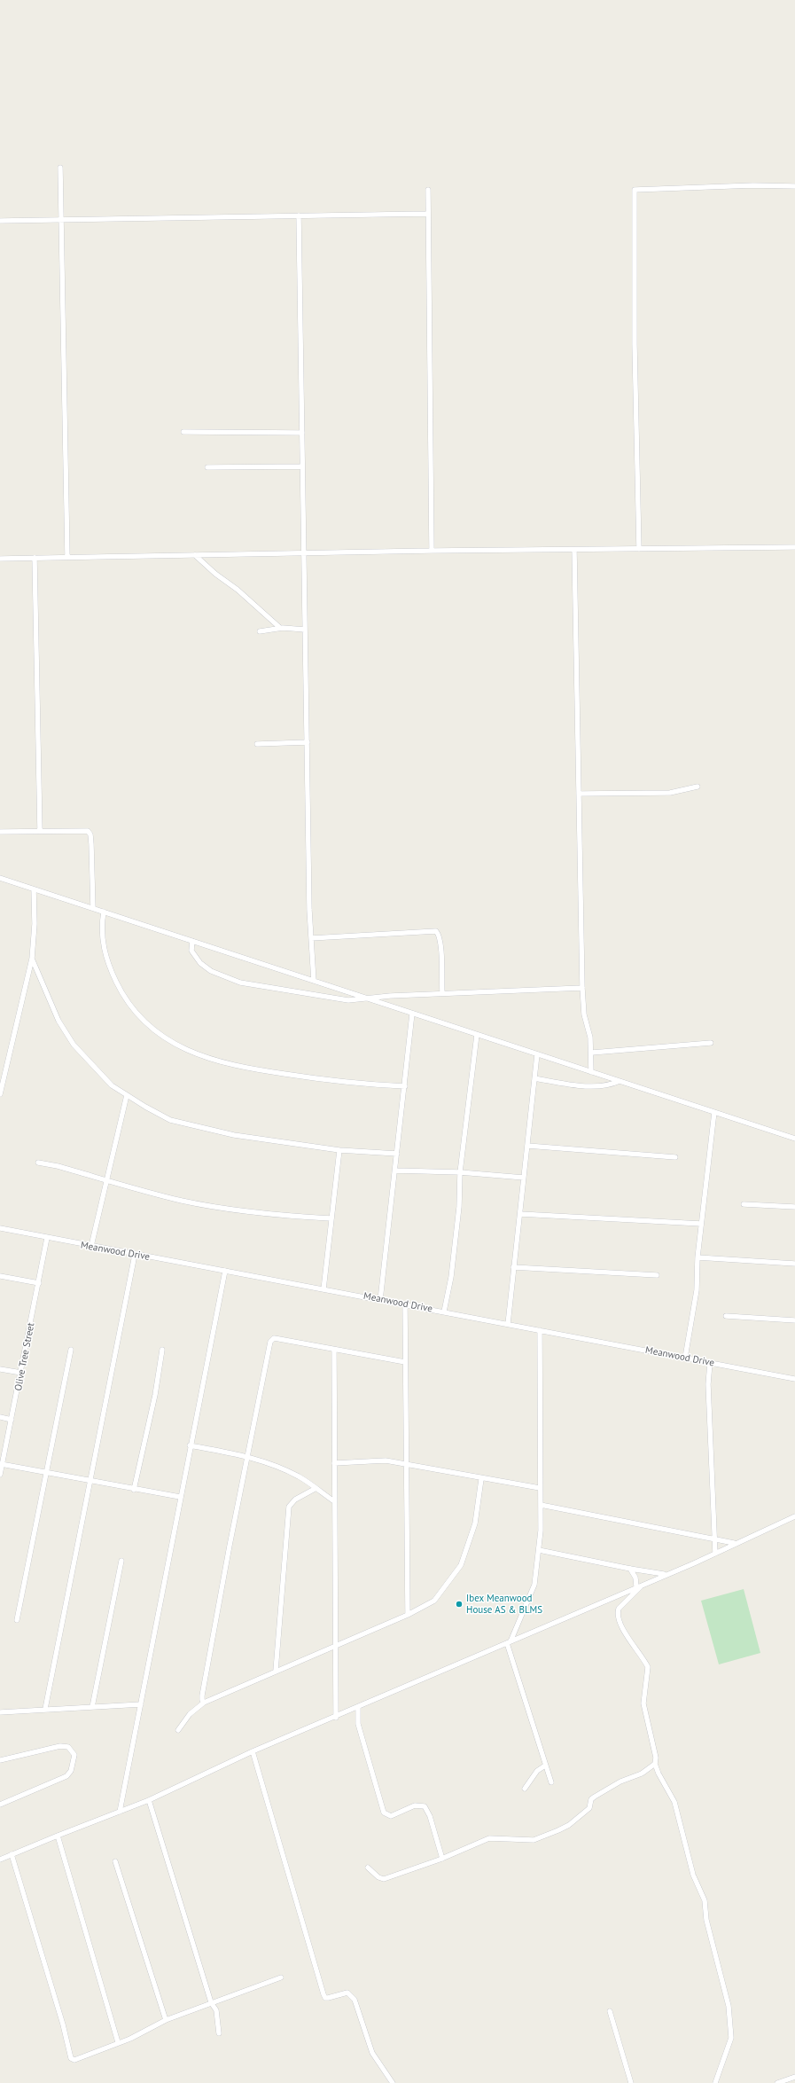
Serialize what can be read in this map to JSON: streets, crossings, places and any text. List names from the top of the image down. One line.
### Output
{"streets":{"street":["Meanwood Drive","Olive Tree Street"]},"crossings":[["Meanwood Drive","Olive Tree Street"]],"places":["Ibex Meanwood House AS & BLMS"]}
